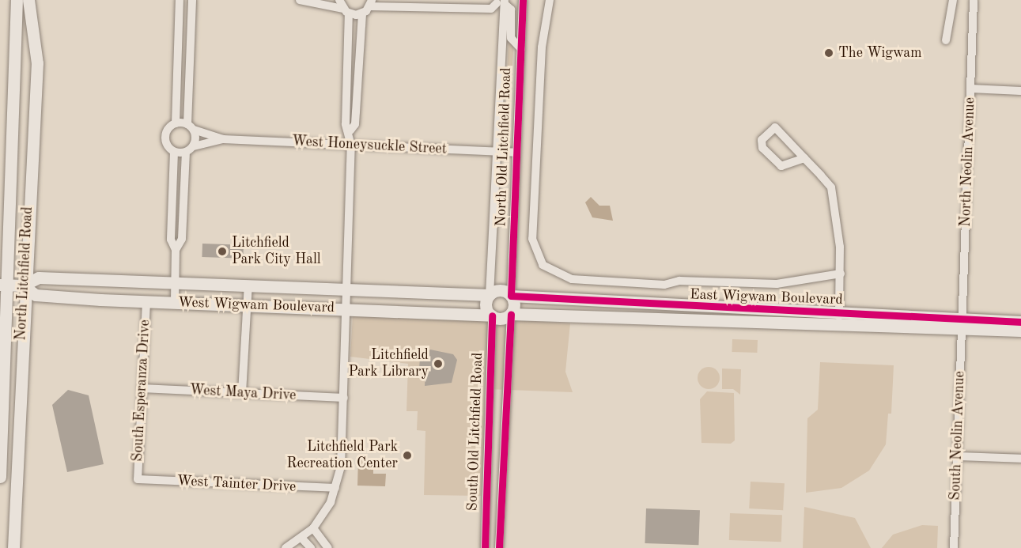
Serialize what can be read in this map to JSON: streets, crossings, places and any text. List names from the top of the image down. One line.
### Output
{"streets":{"street":["West Honeysuckle Street","North Old Litchfield Road","North Neolin Avenue","North Litchfield Road","East Wigwam Boulevard","West Wigwam Boulevard","South Esperanza Drive","West Maya Drive","South Old Litchfield Road","South Neolin Avenue","West Tainter Drive"]},"crossings":[["West Honeysuckle Street","North Old Litchfield Road"],["North Old Litchfield Road","East Wigwam Boulevard"],["North Old Litchfield Road","West Wigwam Boulevard"],["North Old Litchfield Road","South Old Litchfield Road"],["North Neolin Avenue","East Wigwam Boulevard"],["North Neolin Avenue","South Neolin Avenue"],["North Litchfield Road","West Wigwam Boulevard"],["East Wigwam Boulevard","West Wigwam Boulevard"],["East Wigwam Boulevard","South Old Litchfield Road"],["East Wigwam Boulevard","South Neolin Avenue"],["West Wigwam Boulevard","South Esperanza Drive"],["West Wigwam Boulevard","South Old Litchfield Road"],["South Esperanza Drive","West Maya Drive"],["South Esperanza Drive","West Tainter Drive"]],"places":["The Wigwam","Litchfield Park City Hall","Litchfield Park Library","Litchfield Park Recreation Center"]}
